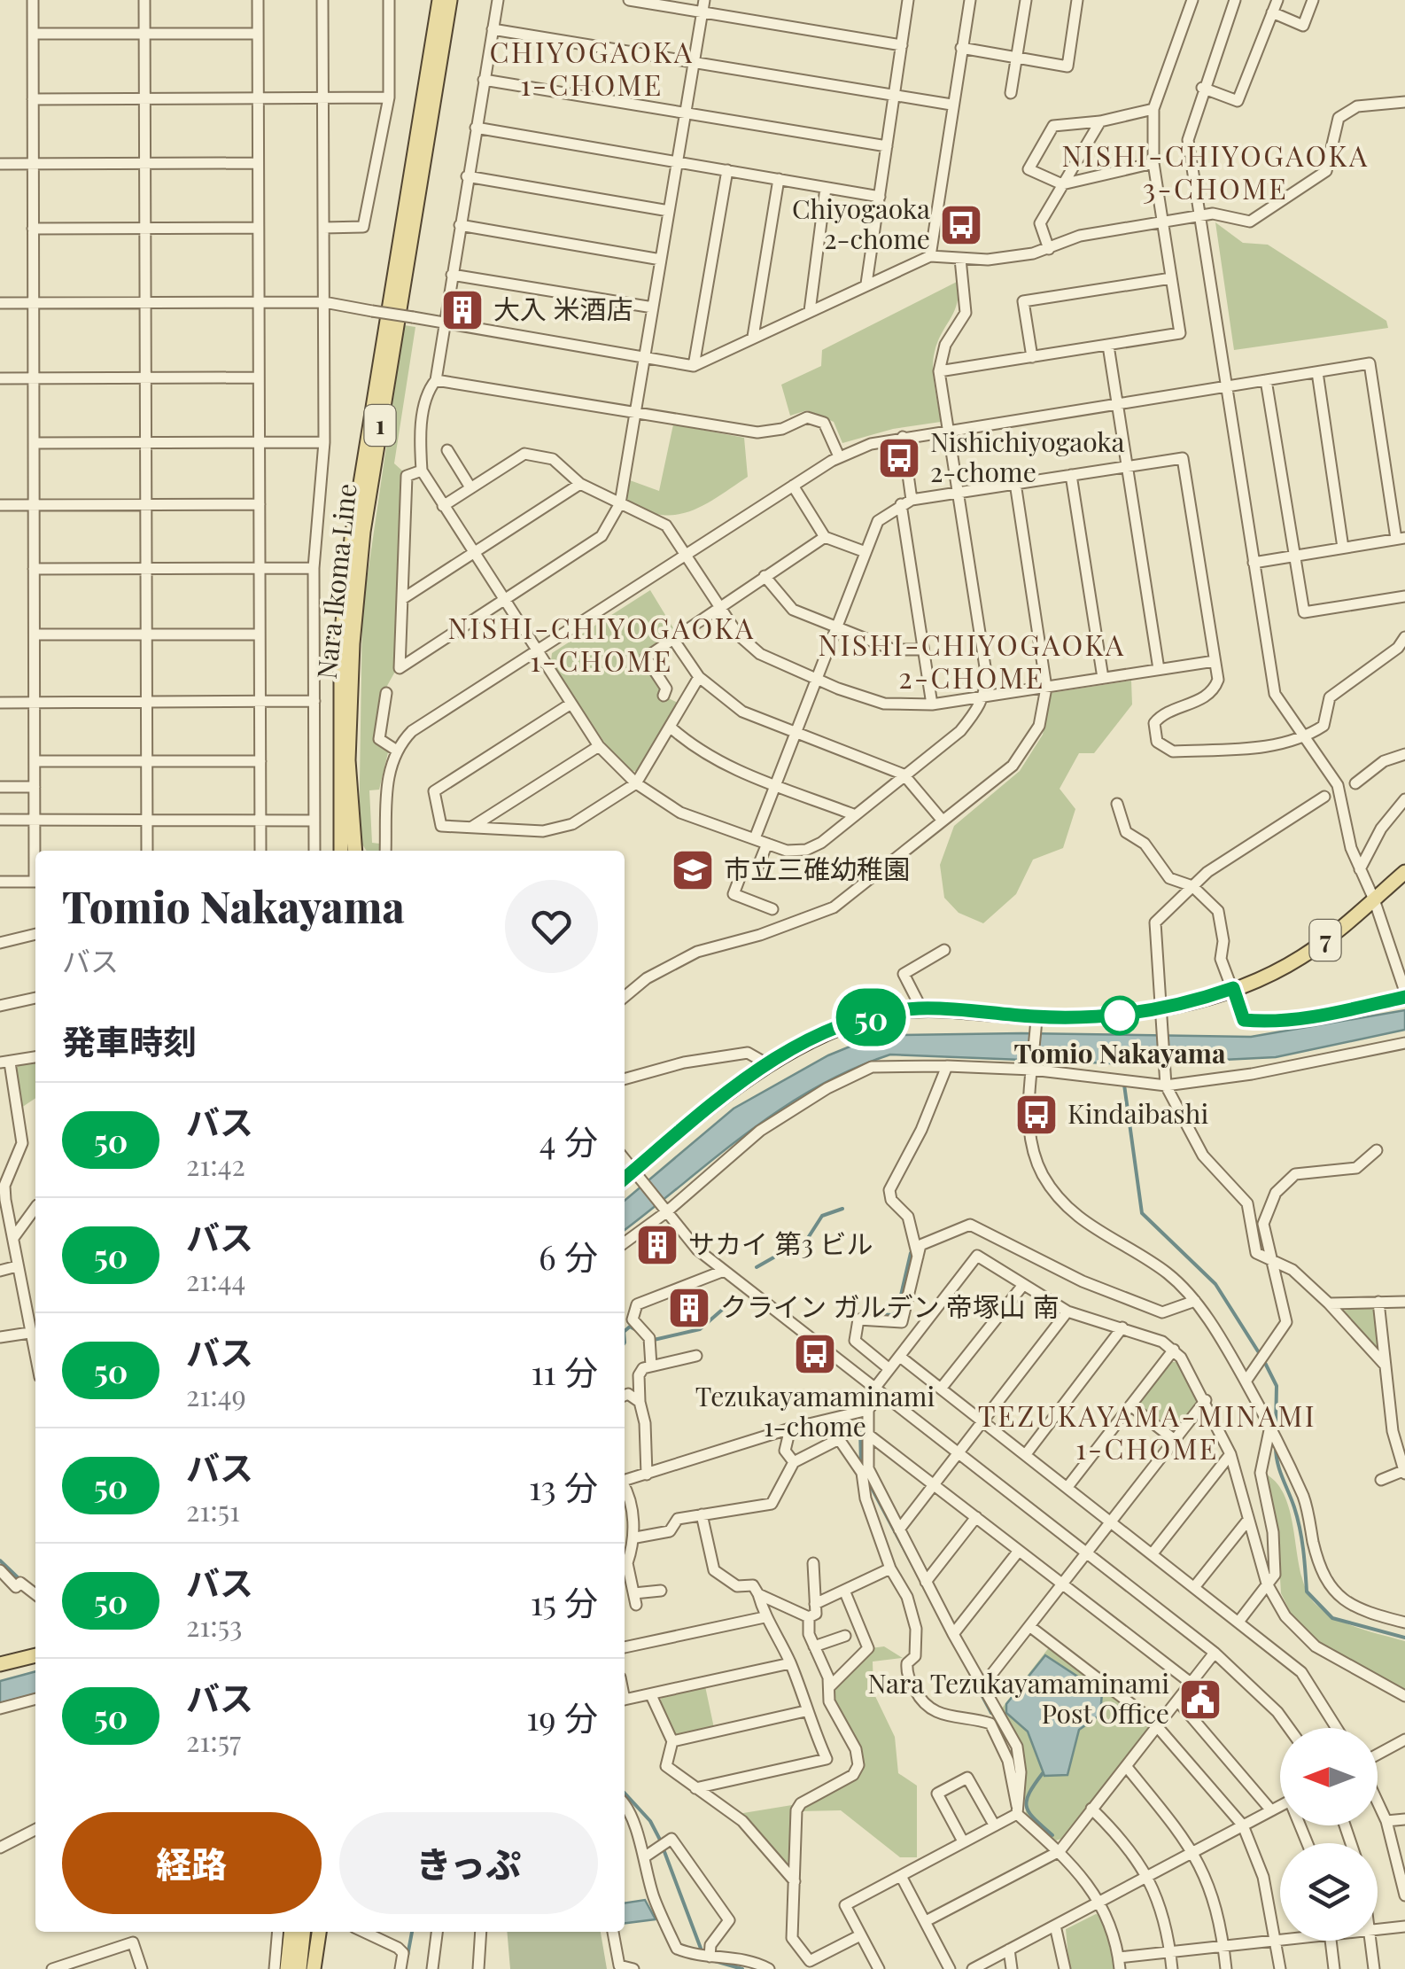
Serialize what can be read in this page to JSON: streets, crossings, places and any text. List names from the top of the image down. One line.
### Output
{"streets":{"main road":["1","Nara Ikoma Line","7"]},"districts":["CHIYOGAOKA 1-CHOME","NISHI-CHIYOGAOKA 3-CHOME","NISHI-CHIYOGAOKA 1-CHOME","NISHI-CHIYOGAOKA 2-CHOME","TEZUKAYAMA-MINAMI 1-CHOME"],"places":{"bus stop":["Chiyogaoka 2-chome","Nishichiyogaoka 2-chome","Kindaibashi","Tezukayamaminami 1-chome"],"building":["大入 米酒店","サカイ 第3 ビル","クライン ガルデン 帝塚山 南"],"school or university":["市立三碓幼稚園"],"other":["Tomio Nakayama"],"public building":["Nara Tezukayamaminami Post Office"]},"lines":["bus line 50"],"north":"left","page":{"on_map":"50","heading":[["Tomio Nakayama","バス"],"発車時刻"],"list":[{"mark":"50","name":"バス","note":"21:42","value":"4 分"},{"mark":"50","name":"バス","note":"21:44","value":"6 分"},{"mark":"50","name":"バス","note":"21:49","value":"11 分"},{"mark":"50","name":"バス","note":"21:51","value":"13 分"},{"mark":"50","name":"バス","note":"21:53","value":"15 分"},{"mark":"50","name":"バス","note":"21:57","value":"19 分"}],"buttons":["経路","きっぷ"]}}
